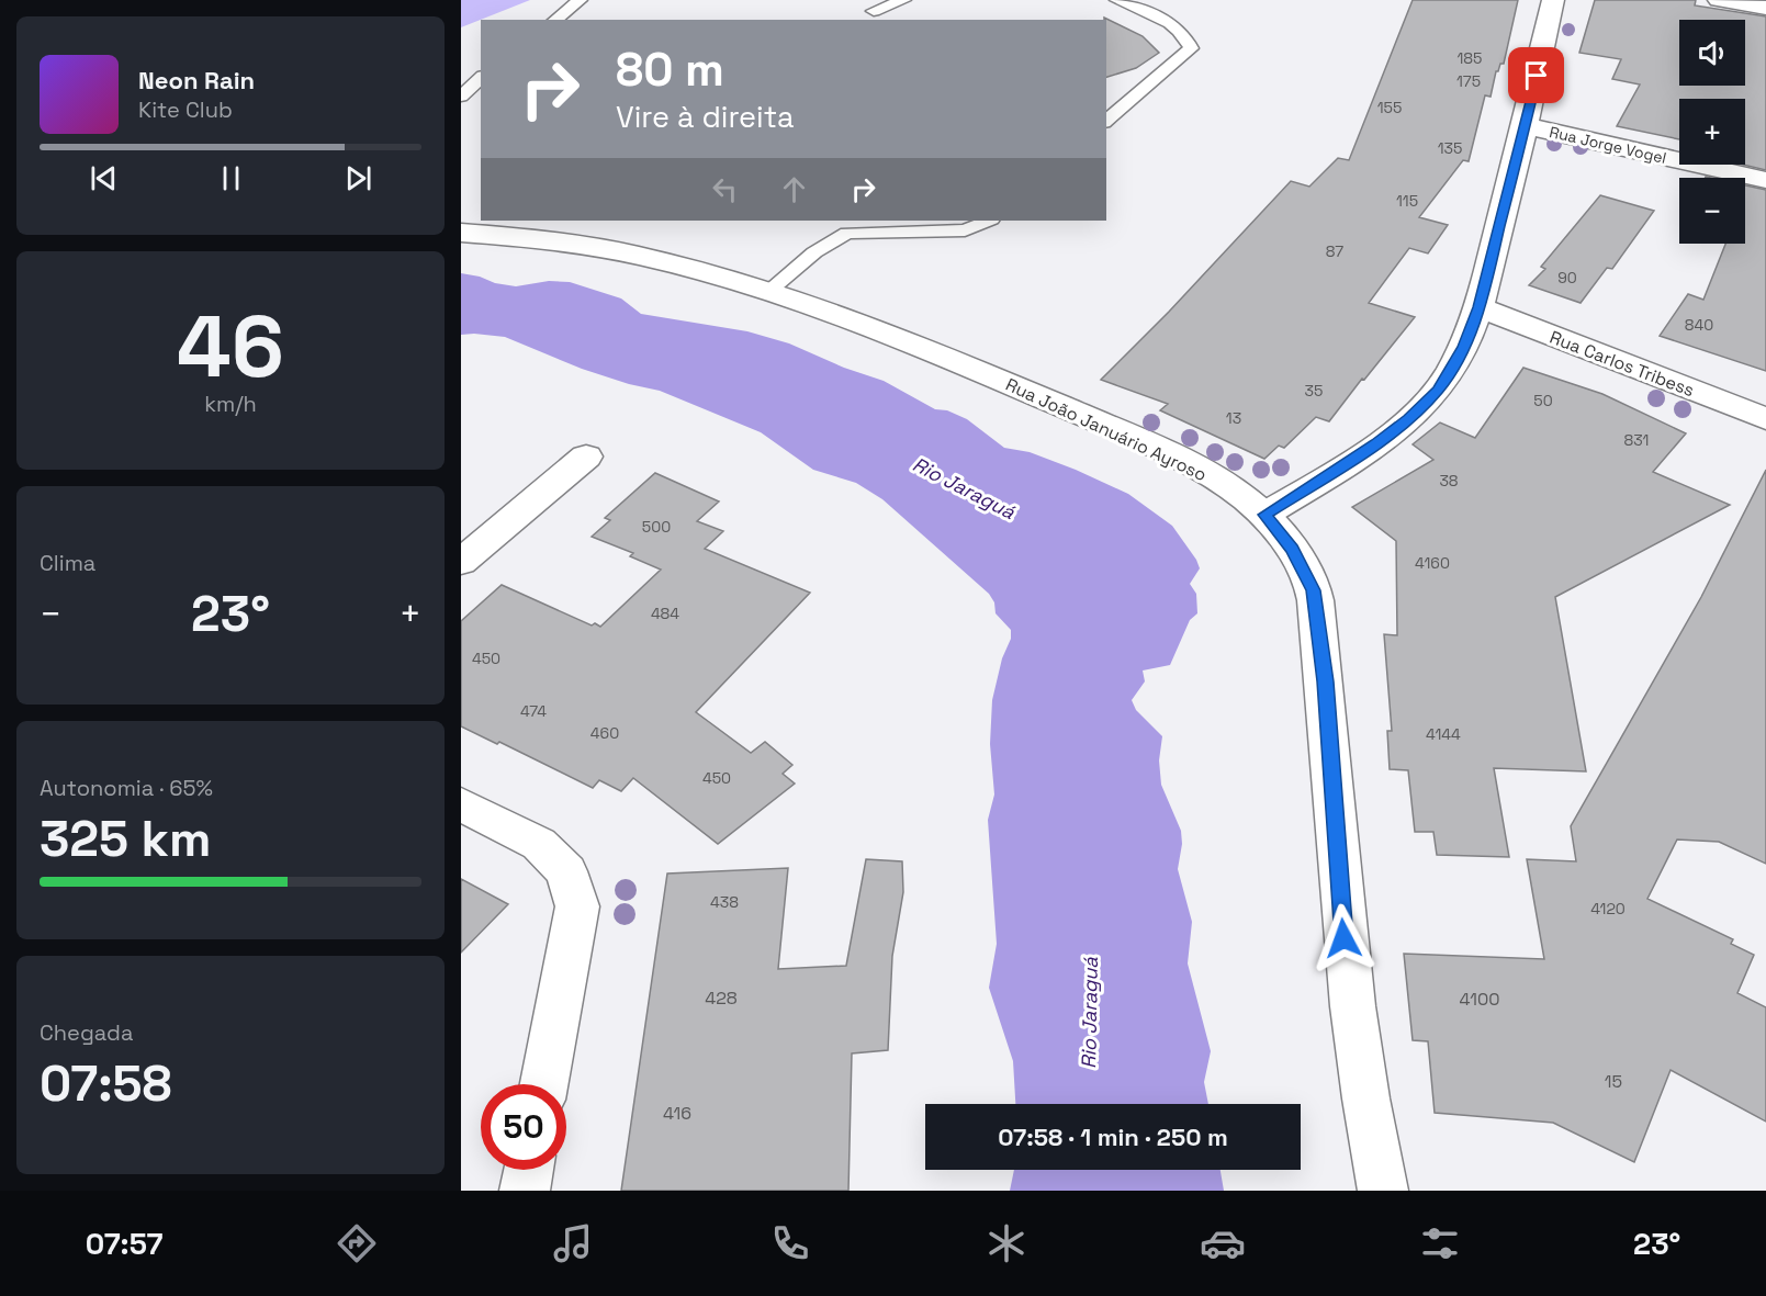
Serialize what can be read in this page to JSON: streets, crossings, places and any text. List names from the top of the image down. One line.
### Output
{"streets":{"street":["Rua Jorge Vogel","Rua Carlos Tribess","Rua João Januário Ayroso"]},"water":["Rio Jaraguá"],"house_numbers":["185","175","155","135","115","87","90","840","35","50","13","831","38","500","4160","484","450","474","460","4144","450","438","4120","428","4100","15","416"],"page":{"map_buttons":["+","−"],"turn":["80 m","Vire à direita"],"song":["Neon Rain","Kite Club"],"tile":[["46","km/h"],"Clima",["Autonomia · 65%","325 km"],["Chegada","07:58"]],"heat":["−","23°","+"],"limit":"50","trip":"07:58 · 1 min · 250 m","tabs":["07:57","23°"]}}
